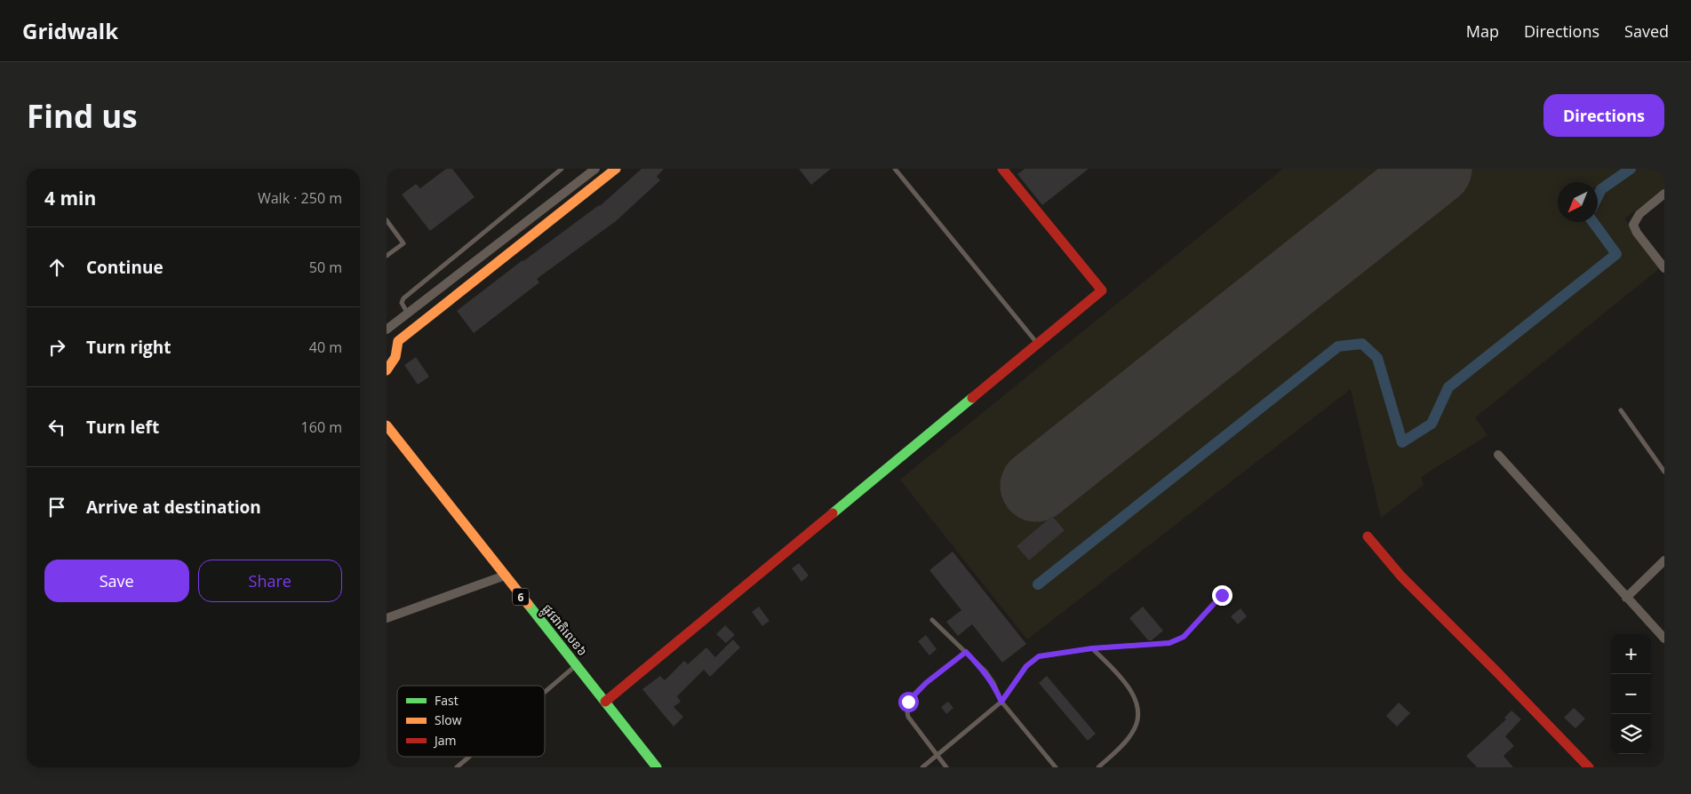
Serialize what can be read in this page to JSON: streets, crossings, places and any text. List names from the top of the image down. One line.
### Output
{"streets":{"main road":["6","ផ្លូវជាតិលេខ៦"]},"legend":["Fast","Slow","Jam"],"north":"bottom left","page":{"header":"Gridwalk","nav":["Map","Directions","Saved"],"buttons":["Directions",["Save","Share"]],"title":"Find us","heading":["4 min","Walk · 250 m"],"list":[["Continue","50 m"],["Turn right","40 m"],["Turn left","160 m"],"Arrive at destination"],"map_buttons":["+","−"]}}
